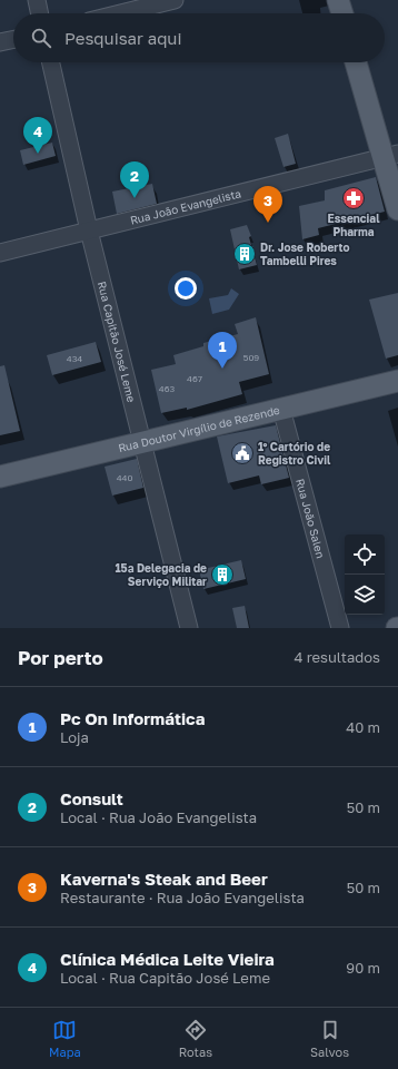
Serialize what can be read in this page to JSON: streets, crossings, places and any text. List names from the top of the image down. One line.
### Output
{"streets":{"main road":["Rua Doutor Virgílio de Rezende"],"street":["Rua João Evangelista","Rua Capitão José Leme","Rua João Salen"]},"crossings":[["Rua João Evangelista","Rua Capitão José Leme"],["Rua Capitão José Leme","Rua Doutor Virgílio de Rezende"],["Rua Doutor Virgílio de Rezende","Rua João Salen"]],"places":{"pharmacy":["Essencial Pharma"],"building":["Dr. Jose Roberto Tambelli Pires","15ª Delegacia de Serviço Militar"],"public building":["1° Cartório de Registro Civil"]},"house_numbers":["509","434","467","463","440"],"page":{"search":"Pesquisar aqui","pins":["4","2","3","1"],"heading":["Por perto","4 resultados"],"list":[{"mark":"1","name":"Pc On Informática","note":"Loja","value":"40 m"},{"mark":"2","name":"Consult","note":"Local · Rua João Evangelista","value":"50 m"},{"mark":"3","name":"Kaverna's Steak and Beer","note":"Restaurante · Rua João Evangelista","value":"50 m"},{"mark":"4","name":"Clínica Médica Leite Vieira","note":"Local · Rua Capitão José Leme","value":"90 m"}],"nav":["Mapa","Rotas","Salvos"]}}
